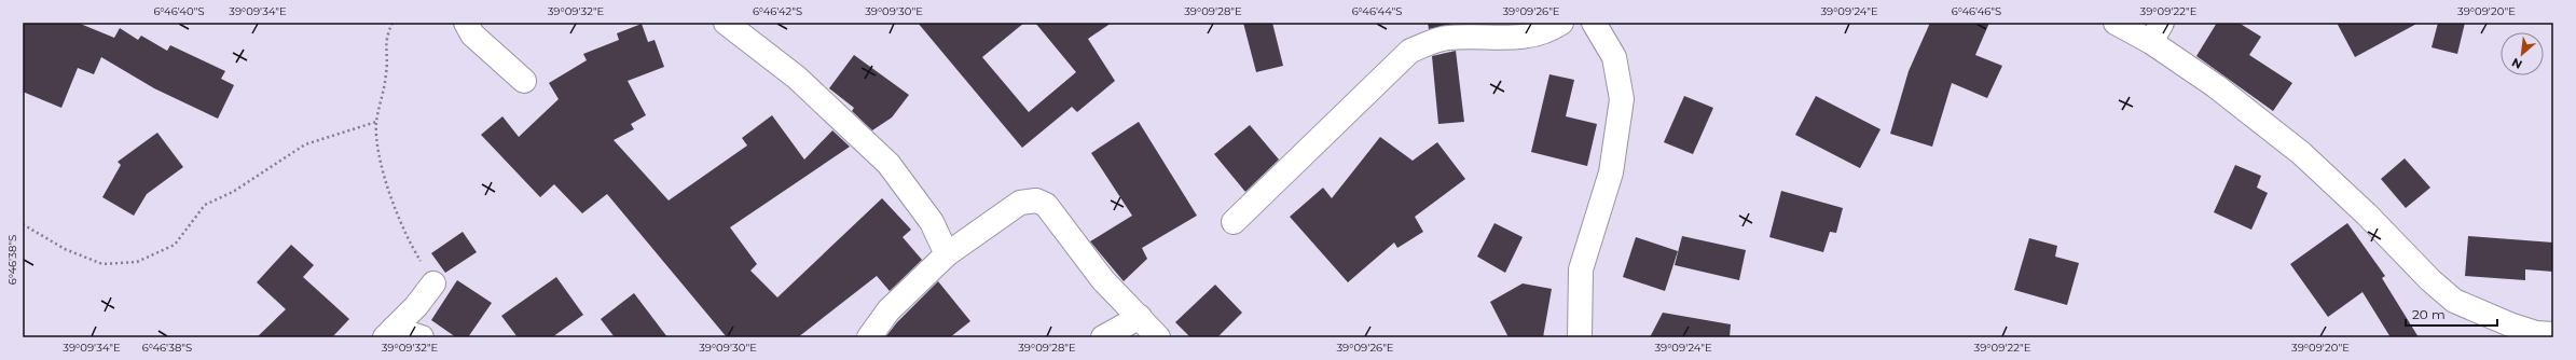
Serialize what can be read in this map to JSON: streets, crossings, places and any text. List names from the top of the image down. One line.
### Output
{"scale_bar":"20 m","north":"bottom left","coordinates":["6°46'40\"S","39°09'34\"E","39°09'32\"E","6°46'42\"S","39°09'30\"E","39°09'28\"E","6°46'44\"S","39°09'26\"E","39°09'24\"E","6°46'46\"S","39°09'22\"E","39°09'20\"E","6°46'38\"S"]}
